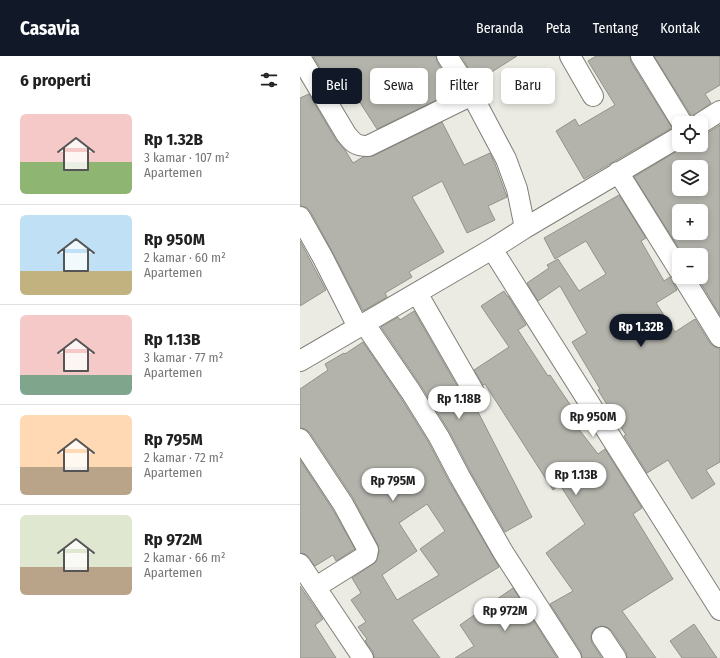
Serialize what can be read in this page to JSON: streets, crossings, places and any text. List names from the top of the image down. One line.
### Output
{"page":{"header":"Casavia","nav":["Beranda","Peta","Tentang","Kontak"],"heading":"6 properti","chip":["Beli","Sewa","Filter","Baru"],"list":[{"name":"Rp 1.32B","note":"3 kamar · 107 m² · Apartemen"},{"name":"Rp 950M","note":"2 kamar · 60 m² · Apartemen"},{"name":"Rp 1.13B","note":"3 kamar · 77 m² · Apartemen"},{"name":"Rp 795M","note":"2 kamar · 72 m² · Apartemen"},{"name":"Rp 972M","note":"2 kamar · 66 m² · Apartemen"}],"map_buttons":["+","−"],"price":["Rp 1.32B","Rp 1.18B","Rp 950M","Rp 1.13B","Rp 795M","Rp 972M"]}}
